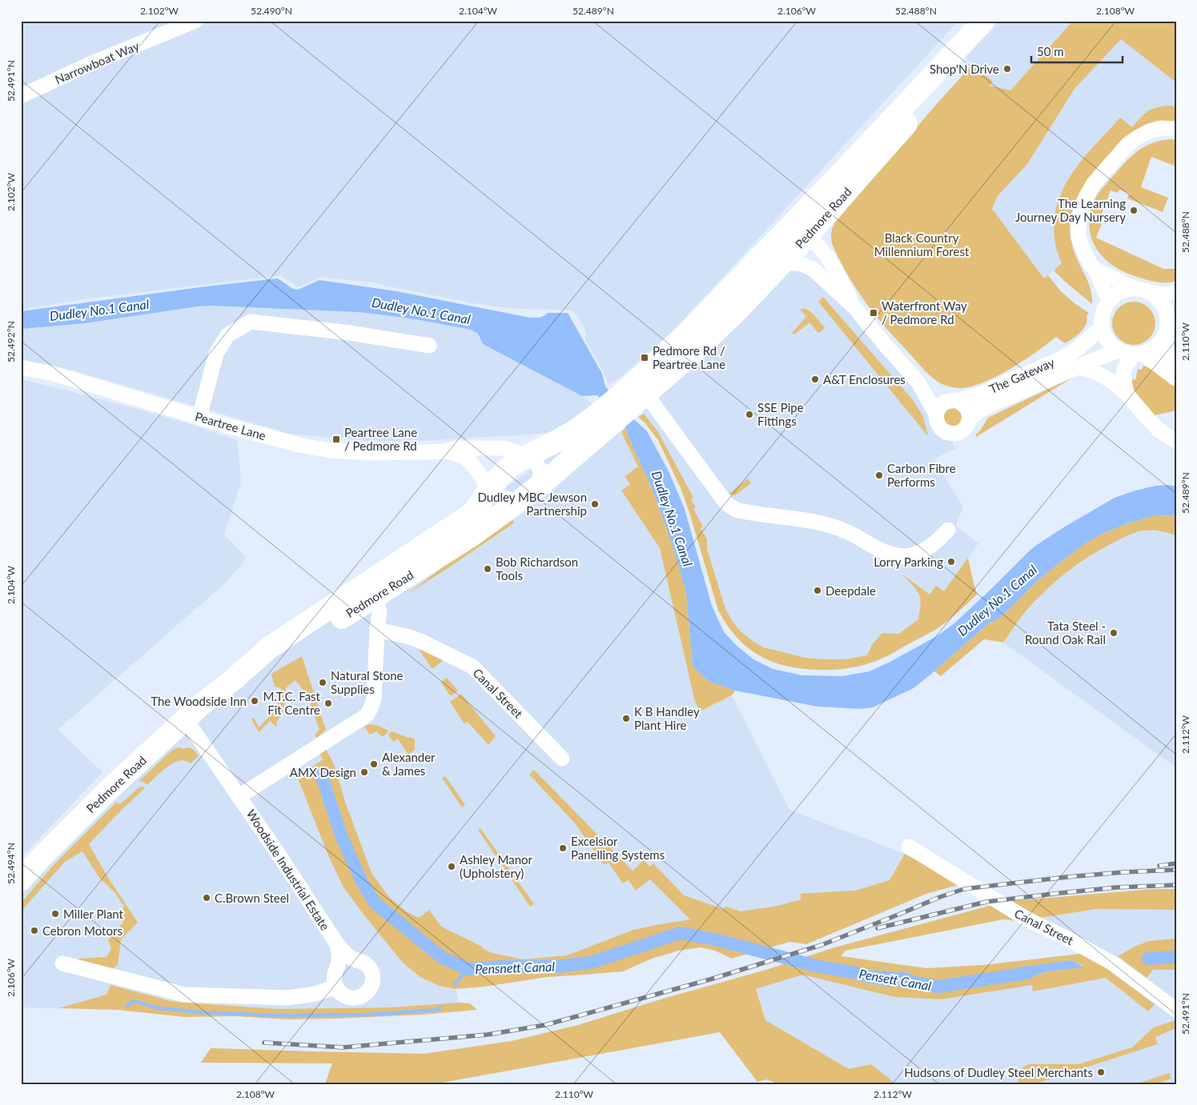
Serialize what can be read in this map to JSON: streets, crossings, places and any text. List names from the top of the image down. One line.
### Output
{"streets":{"highway":["Pedmore Road"],"street":["Narrowboat Way","The Gateway","Peartree Lane","Canal Street","Woodside Industrial Estate"]},"crossings":[["Pedmore Road","The Gateway"],["Pedmore Road","Peartree Lane"],["Pedmore Road","Woodside Industrial Estate"]],"water":["Dudley No.1 Canal","Pensnett Canal","Pensett Canal"],"parks":["Black Country Millennium Forest"],"places":{"other":["Shop'N Drive","The Learning Journey Day Nursery","A&T Enclosures","SSE Pipe Fittings","Carbon Fibre Performs","Dudley MBC Jewson Partnership","Lorry Parking","Bob Richardson Tools","Deepdale","Tata Steel - Round Oak Rail","Natural Stone Supplies","The Woodside Inn","M.T.C. Fast Fit Centre","K B Handley Plant Hire","Alexander & James","AMX Design","Excelsior Panelling Systems","Ashley Manor (Upholstery)","C.Brown Steel","Miller Plant","Cebron Motors","Hudsons of Dudley Steel Merchants"],"transit":["Waterfront Way / Pedmore Rd","Pedmore Rd / Peartree Lane","Peartree Lane / Pedmore Rd"]},"scale_bar":"50 m","coordinates":["2.102°W","52.490°N","2.104°W","52.489°N","2.106°W","52.488°N","2.108°W","52.491°N","2.110°W","52.492°N","2.112°W","52.494°N"]}
